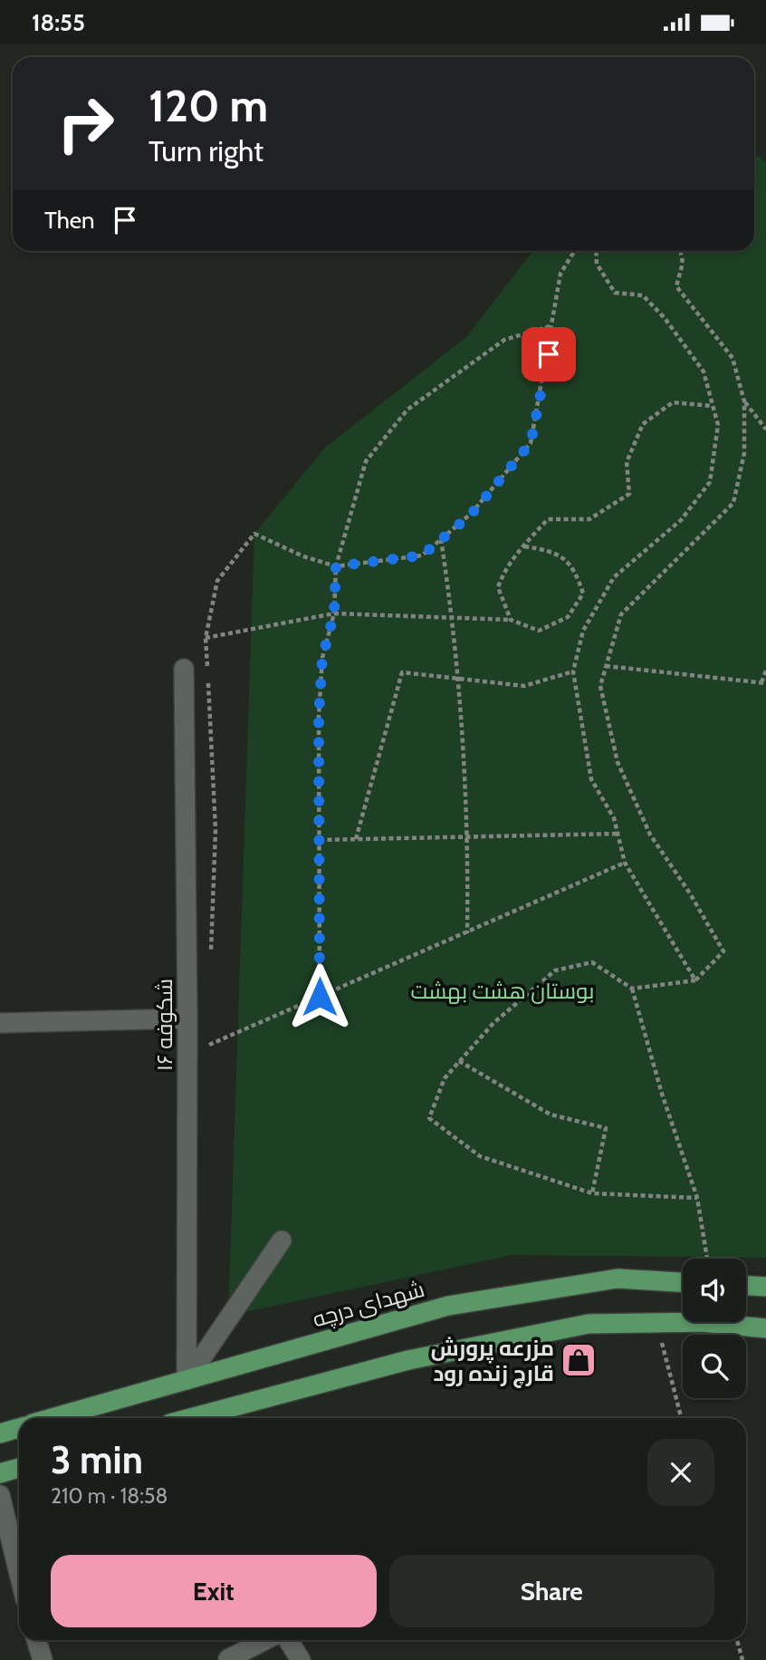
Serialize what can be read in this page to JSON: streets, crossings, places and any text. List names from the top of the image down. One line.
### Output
{"streets":{"main road":["شهدای درچه"],"street":["شکوفه ۱۶"]},"crossings":[["شکوفه ۱۶","شهدای درچه"]],"parks":["بوستان هشت بهشت"],"places":{"shop":["مزرعه پرورش قارچ زنده رود"]},"page":{"status":"18:55","turn":["120 m","Turn right"],"then":"Then","heading":["3 min","210 m · 18:58"],"buttons":["Exit","Share"]}}
